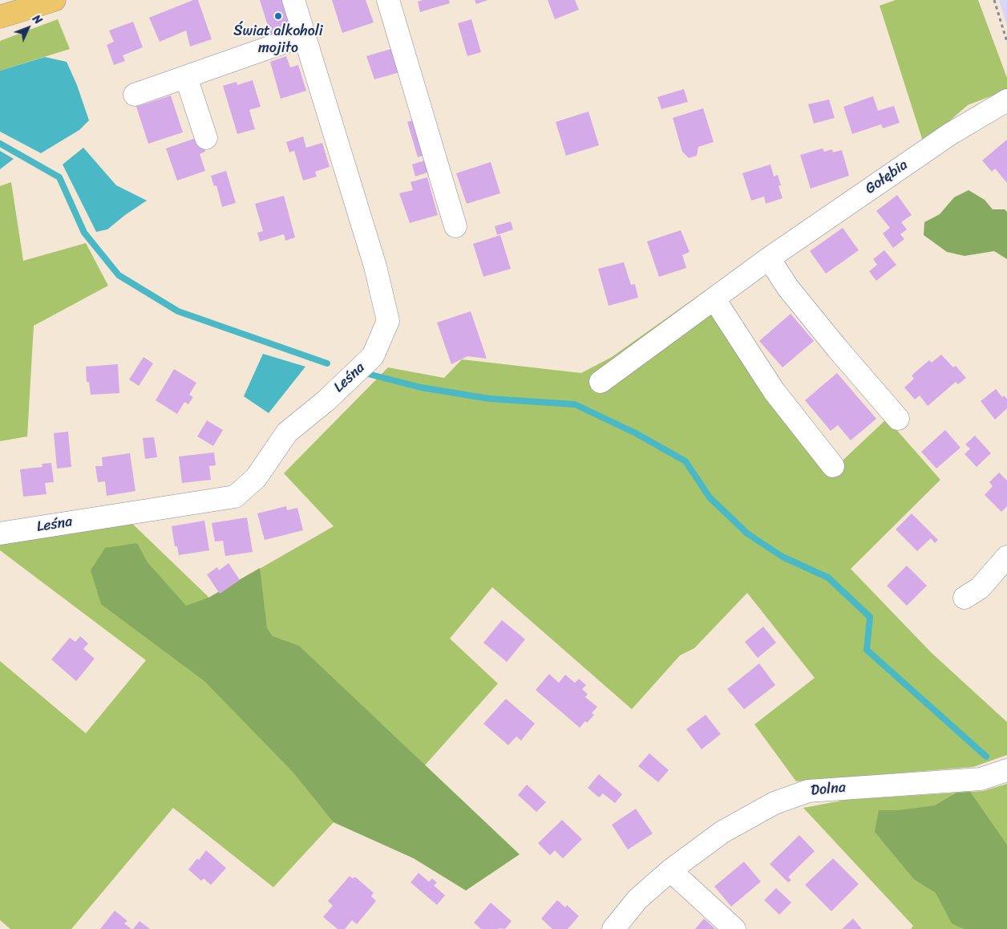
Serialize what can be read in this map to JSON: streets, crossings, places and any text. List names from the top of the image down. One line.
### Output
{"streets":{"street":["Gołębia","Leśna","Dolna"]},"places":["Świat alkoholi mojito"],"north":"top right"}
